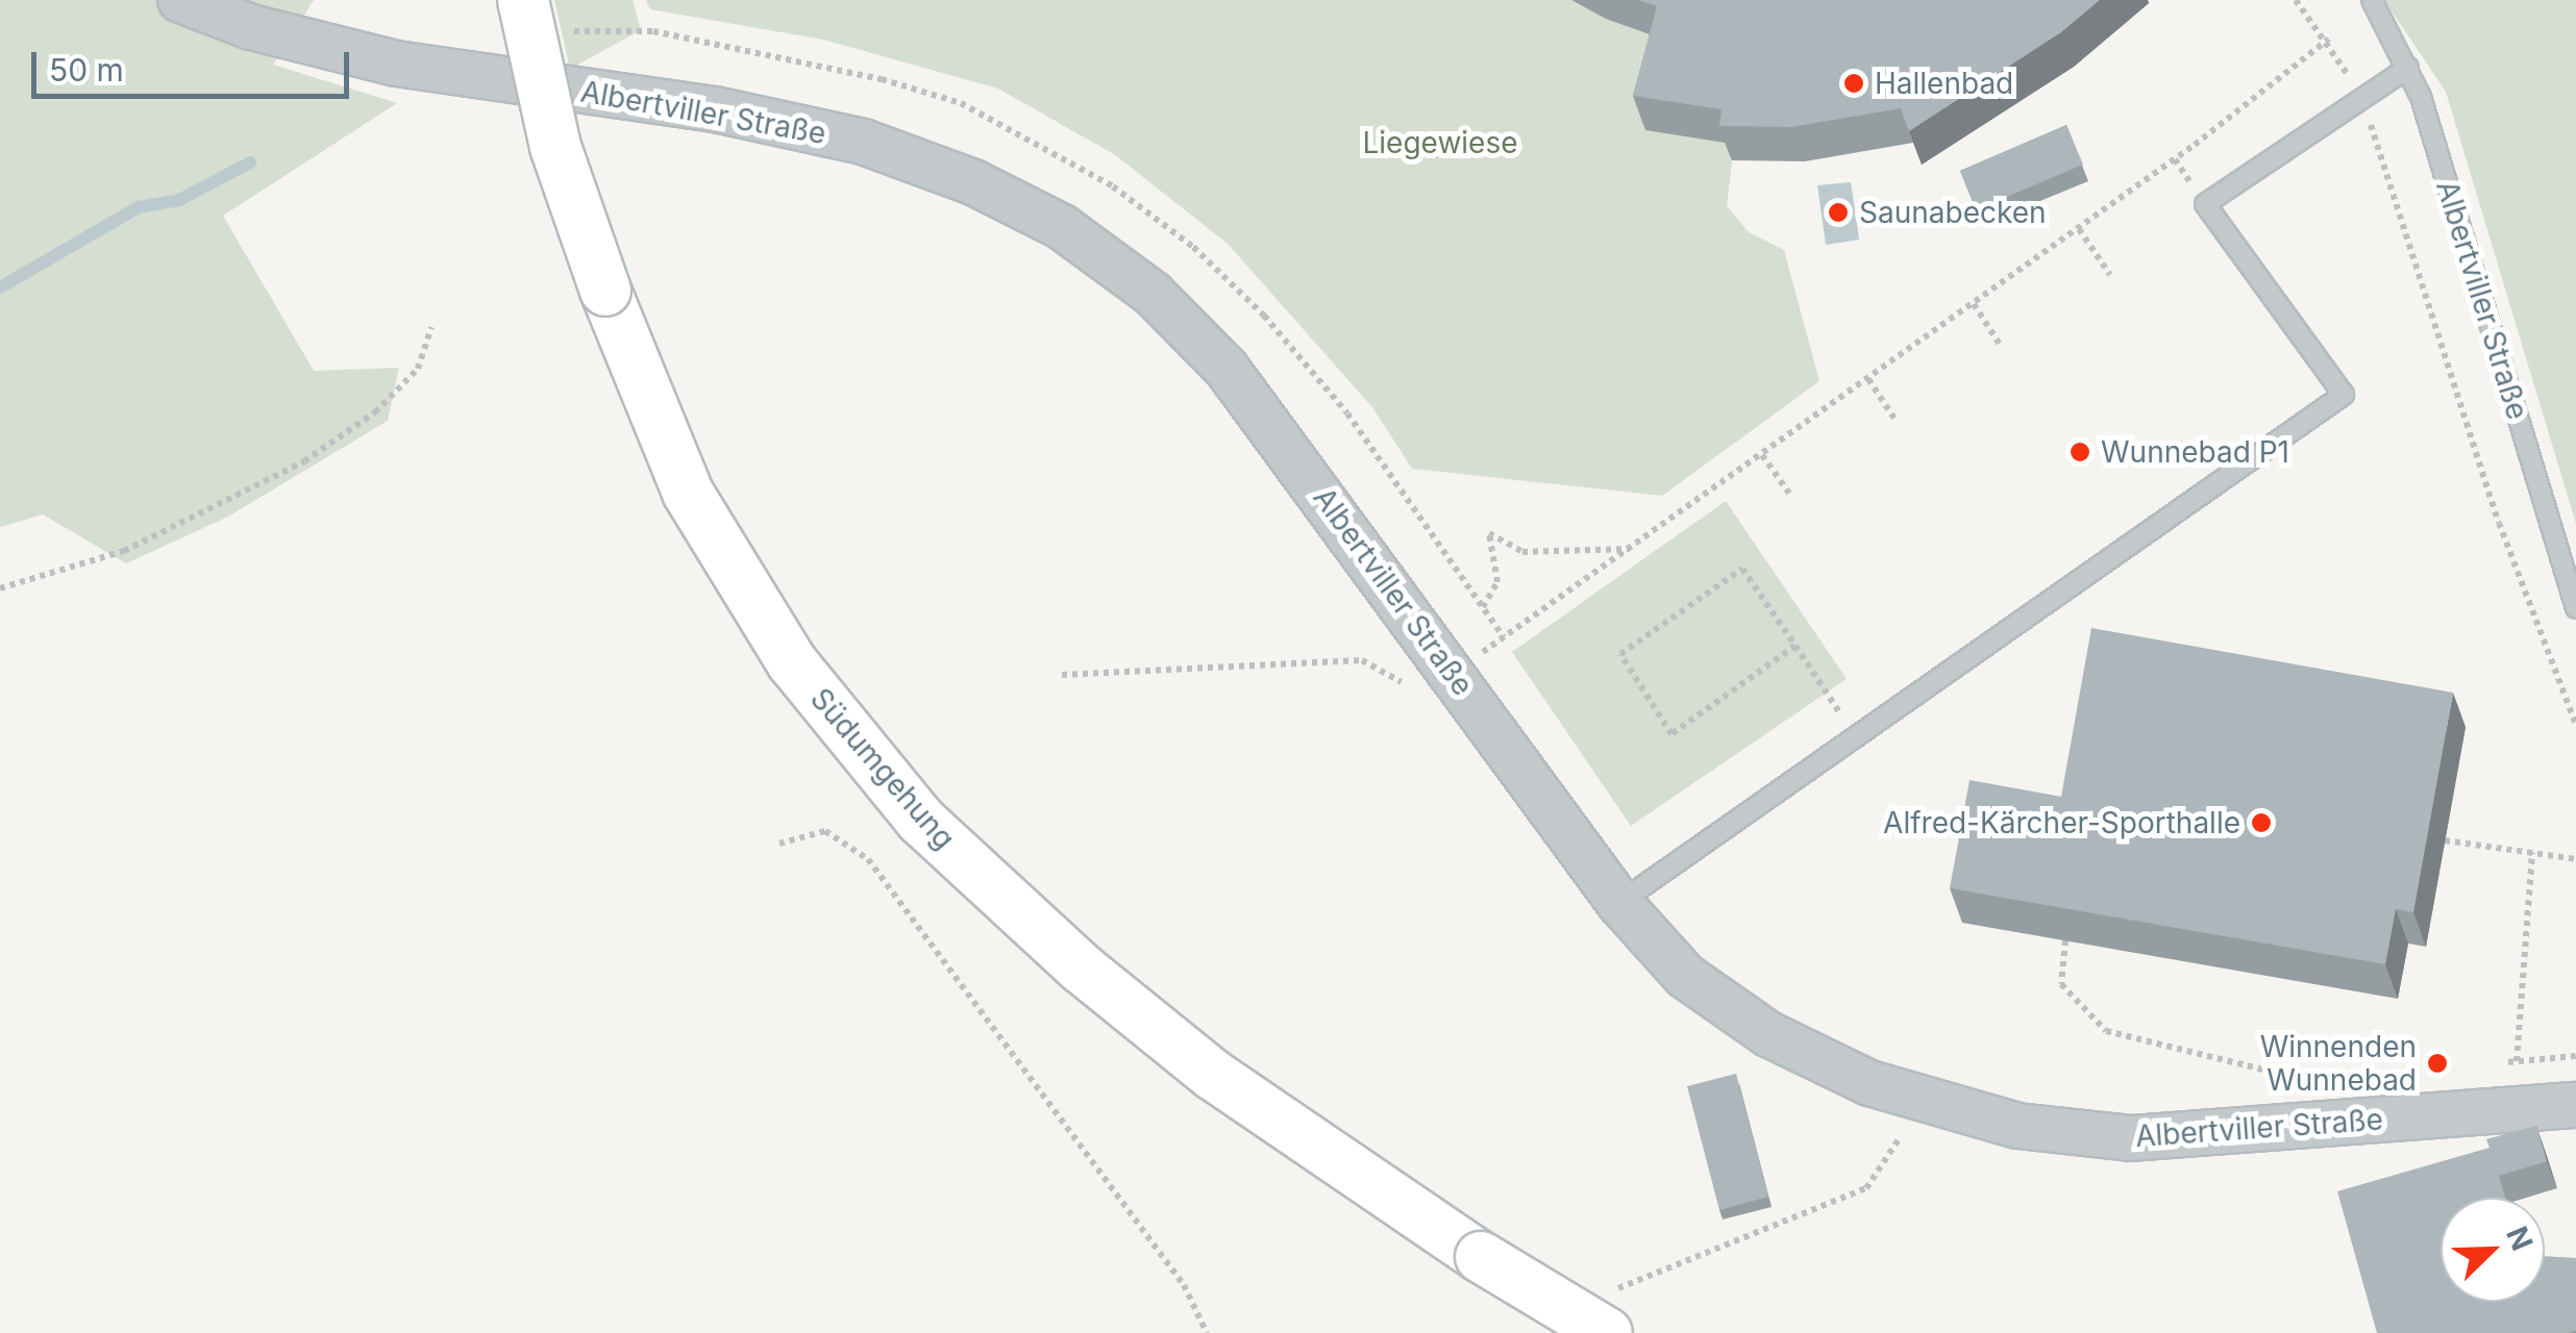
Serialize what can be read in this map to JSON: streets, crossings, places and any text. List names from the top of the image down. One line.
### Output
{"streets":{"main road":["Südumgehung"],"street":["Albertviller Straße"]},"parks":["Liegewiese"],"places":["Hallenbad","Saunabecken","Wunnebad P1","Alfred-Kärcher-Sporthalle","Winnenden Wunnebad"],"scale_bar":"50 m","north":"top right"}
